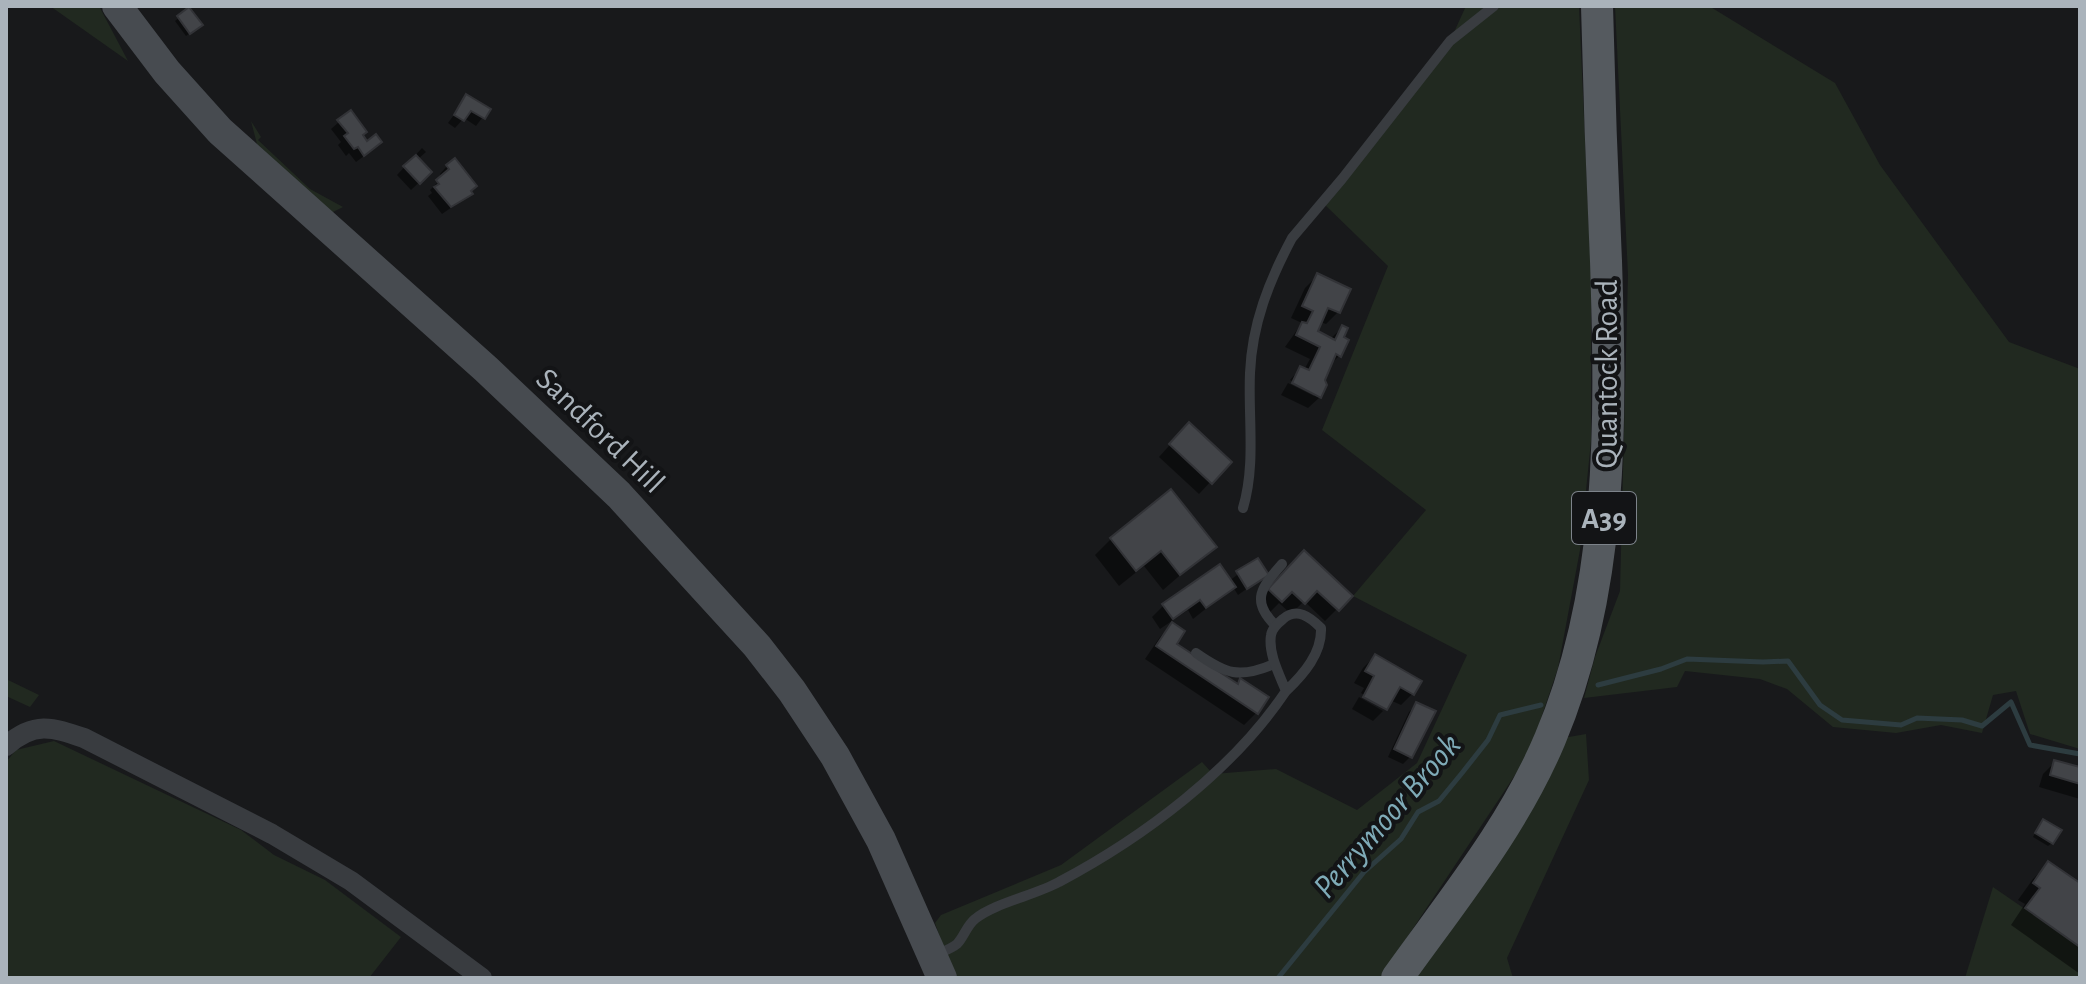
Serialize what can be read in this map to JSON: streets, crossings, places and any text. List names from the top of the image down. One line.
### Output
{"streets":{"main road":["Quantock Road","Sandford Hill","A39"]},"water":["Perrymoor Brook"]}
